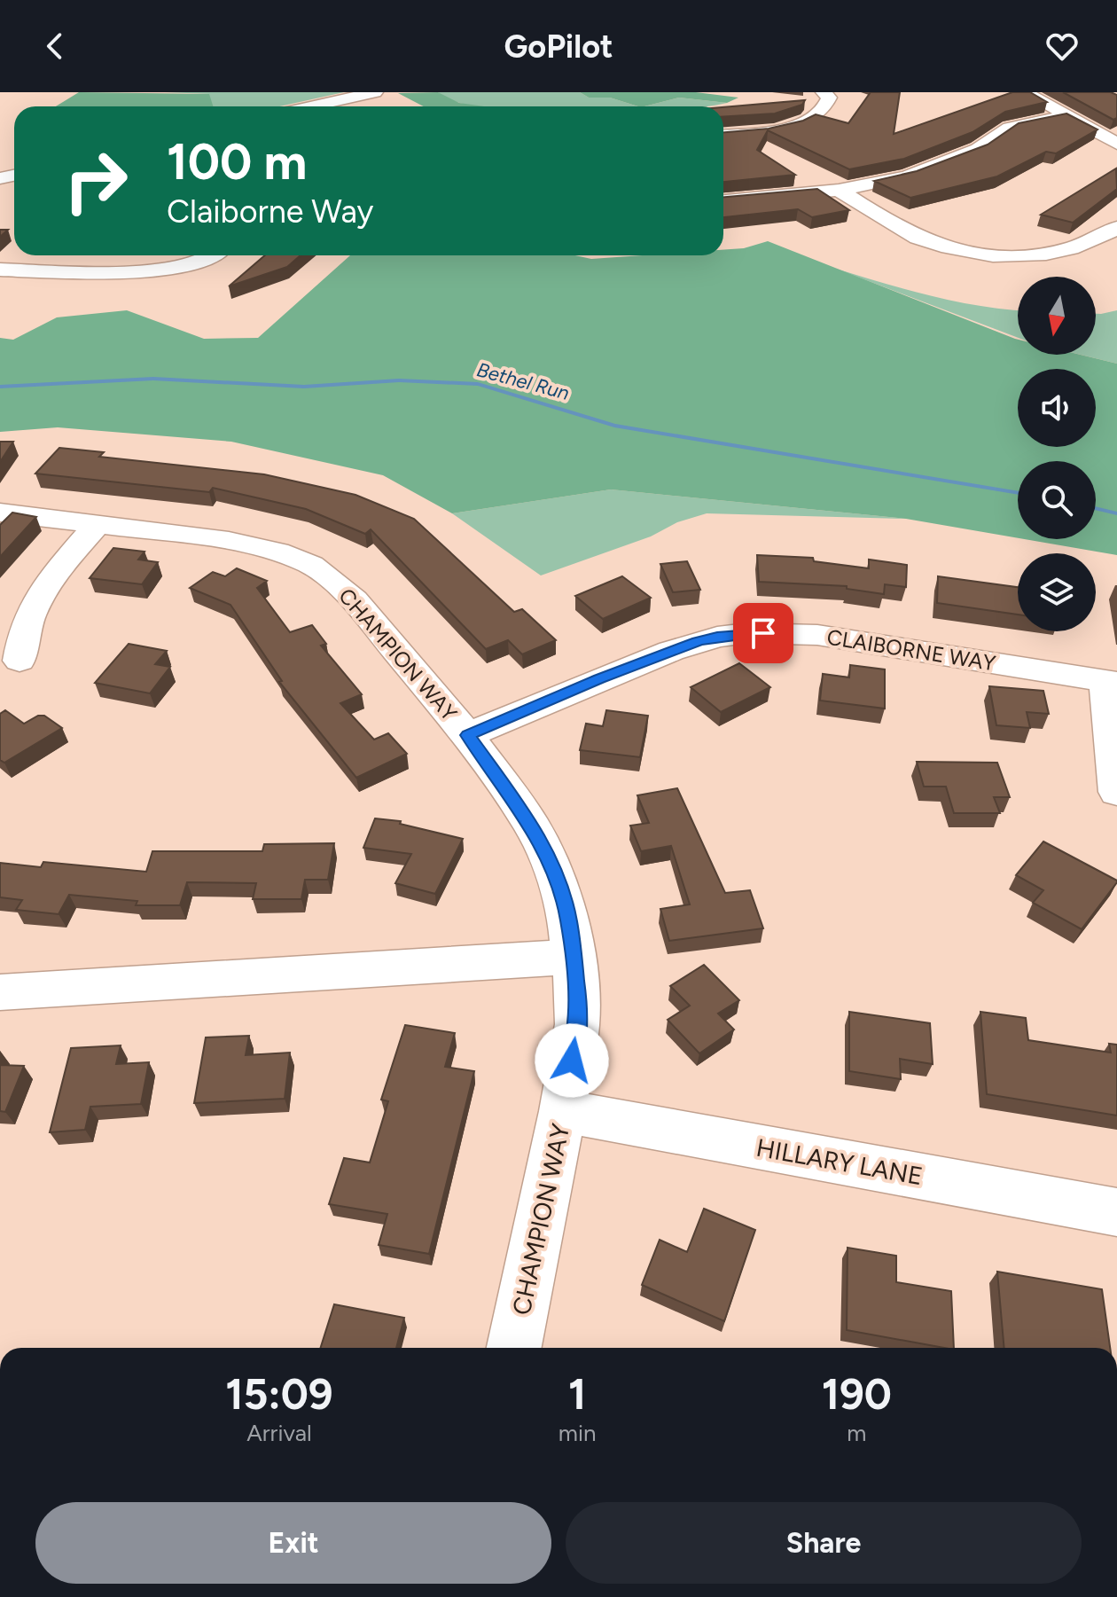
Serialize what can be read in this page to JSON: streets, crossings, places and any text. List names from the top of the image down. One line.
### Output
{"streets":{"street":["CLAIBORNE WAY","CHAMPION WAY","HILLARY LANE"]},"crossings":[["CLAIBORNE WAY","CHAMPION WAY"],["CHAMPION WAY","HILLARY LANE"]],"water":["Bethel Run"],"north":"bottom","page":{"header":"GoPilot","turn":["100 m","Claiborne Way"],"eta":["15:09","Arrival","1","min","190","m"],"buttons":["Exit","Share"]}}
